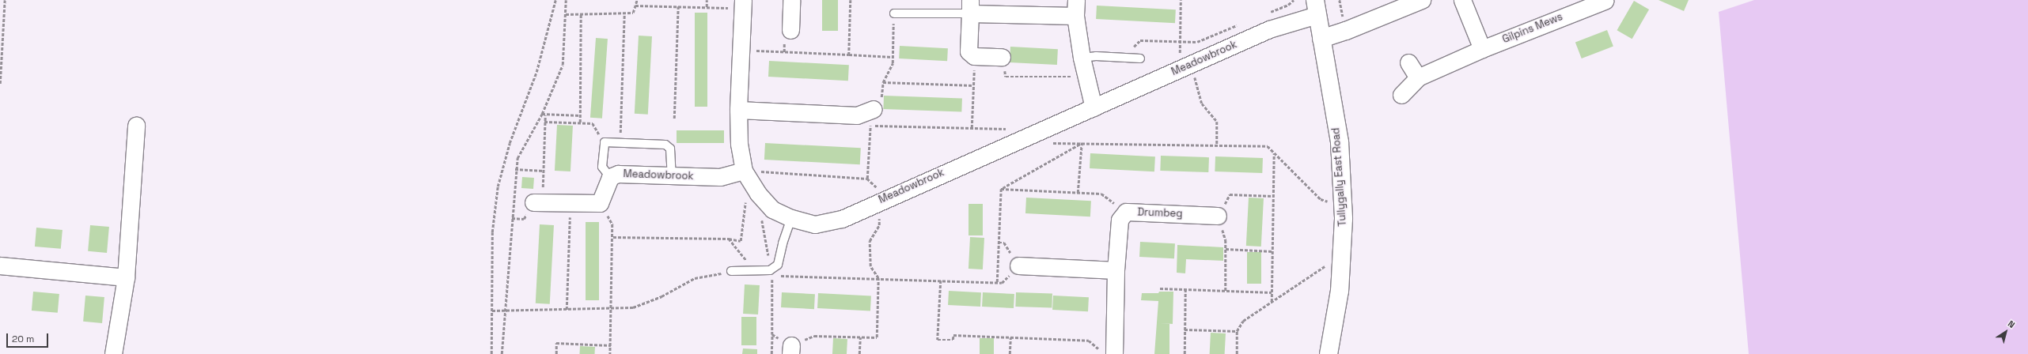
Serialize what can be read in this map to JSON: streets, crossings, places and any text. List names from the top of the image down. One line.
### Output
{"streets":{"main road":["Tullygally East Road"],"street":["Gilpins Mews","Meadowbrook","Drumbeg"]},"crossings":[["Meadowbrook","Tullygally East Road"]],"scale_bar":"20 m","north":"top right"}
